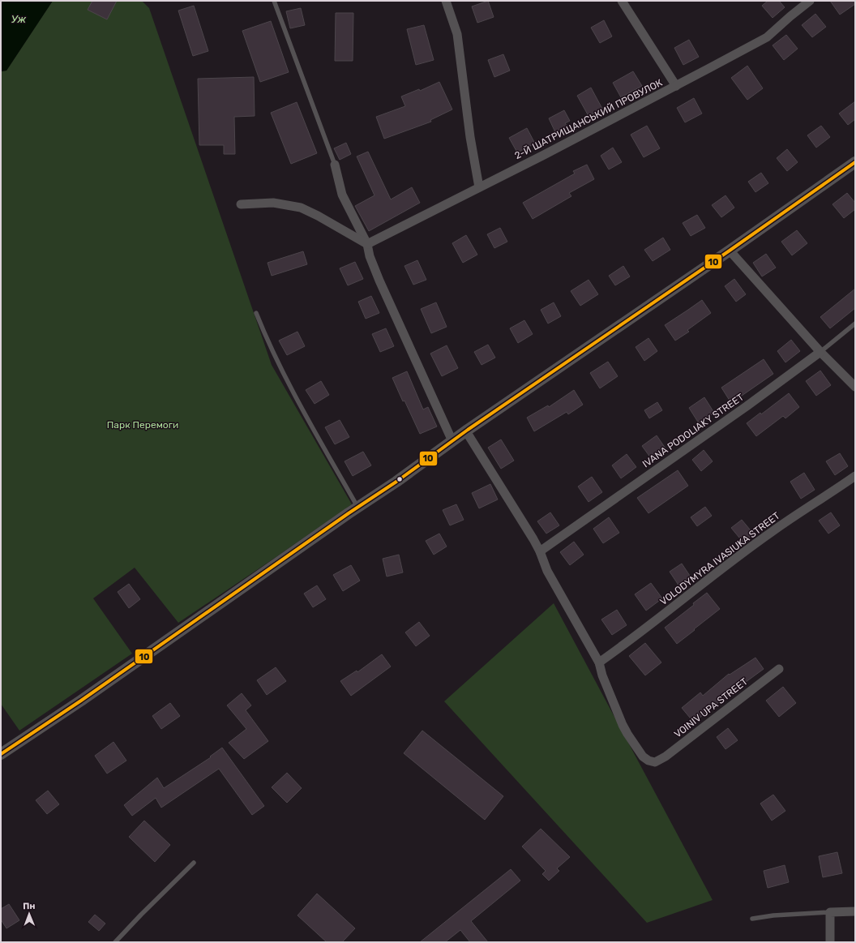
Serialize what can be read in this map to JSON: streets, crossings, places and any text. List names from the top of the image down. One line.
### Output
{"streets":{"street":["2-Й ШАТРИЩАНСЬКИЙ ПРОВУЛОК","IVANA PODOLIAKY STREET","VOLODYMYRA IVASIUKA STREET","VOINIV UPA STREET"]},"crossings":[["VOLODYMYRA IVASIUKA STREET","VOINIV UPA STREET"]],"water":["Уж"],"parks":["Парк Перемоги"],"lines":["transit line 10"],"north":"top"}
